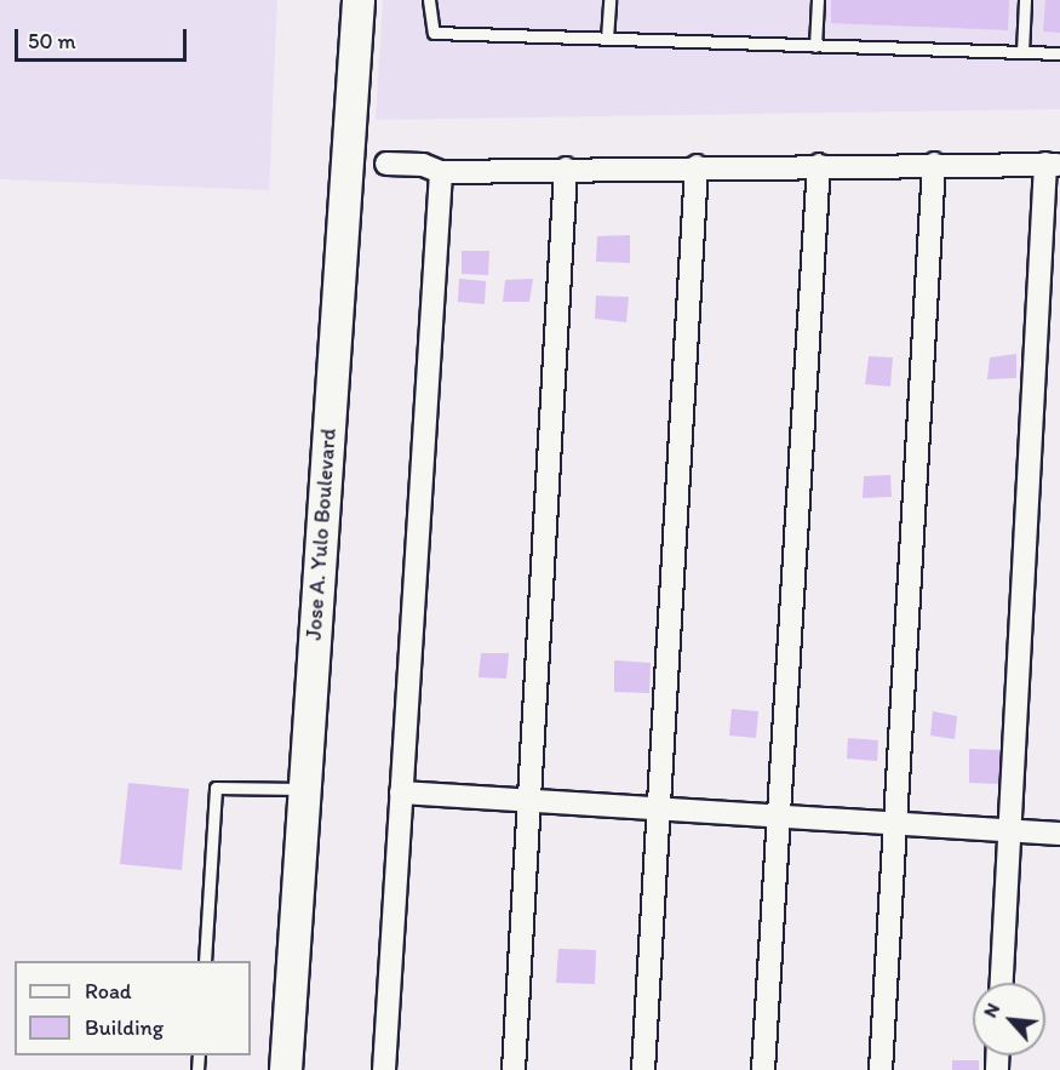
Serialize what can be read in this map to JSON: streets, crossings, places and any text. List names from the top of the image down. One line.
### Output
{"streets":{"main road":["Jose A. Yulo Boulevard"]},"legend":["Road","Building"],"scale_bar":"50 m","north":"top left"}
